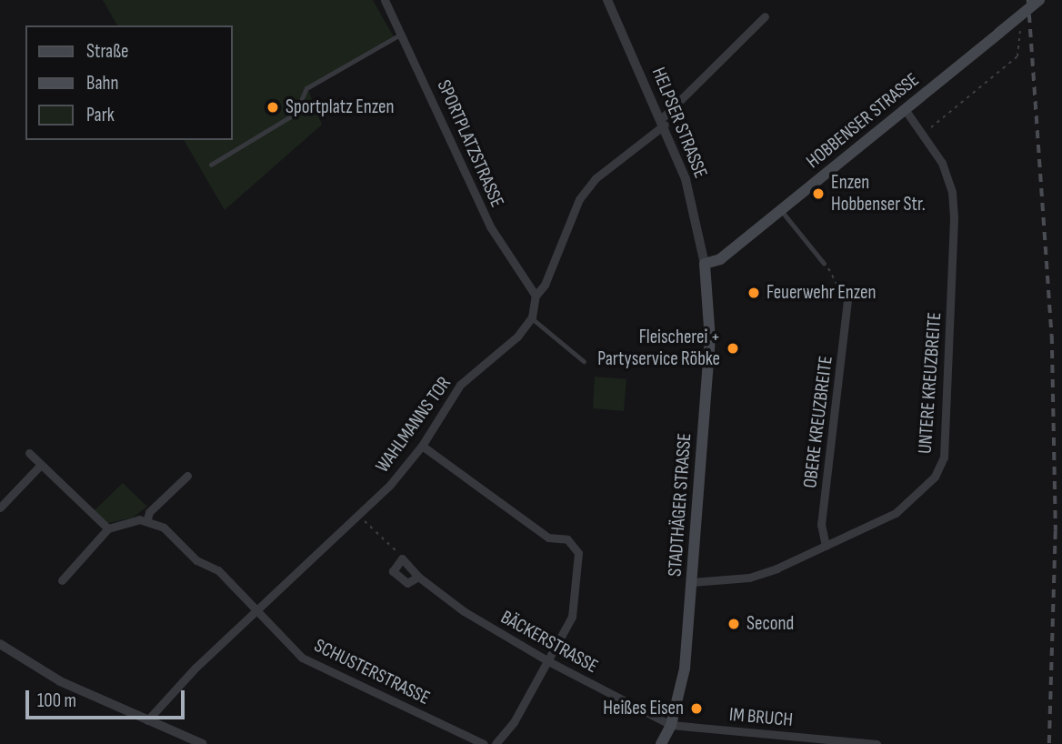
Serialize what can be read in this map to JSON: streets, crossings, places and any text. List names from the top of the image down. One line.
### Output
{"streets":{"main road":["HOBBENSER STRASSE","STADTHÄGER STRASSE"],"street":["HELPSER STRASSE","SPORTPLATZSTRASSE","UNTERE KREUZBREITE","OBERE KREUZBREITE","WAHLMANNS TOR","BÄCKERSTRASSE","SCHUSTERSTRASSE","IM BRUCH"]},"crossings":[["HOBBENSER STRASSE","HELPSER STRASSE"],["HOBBENSER STRASSE","UNTERE KREUZBREITE"],["HOBBENSER STRASSE","STADTHÄGER STRASSE"],["HELPSER STRASSE","STADTHÄGER STRASSE"],["UNTERE KREUZBREITE","OBERE KREUZBREITE"],["UNTERE KREUZBREITE","STADTHÄGER STRASSE"],["WAHLMANNS TOR","SCHUSTERSTRASSE"],["STADTHÄGER STRASSE","BÄCKERSTRASSE"],["STADTHÄGER STRASSE","IM BRUCH"],["BÄCKERSTRASSE","IM BRUCH"]],"places":["Sportplatz Enzen","Enzen Hobbenser Str.","Feuerwehr Enzen","Fleischerei + Partyservice Röbke","Second","Heißes Eisen"],"legend":["Straße","Bahn","Park"],"scale_bar":"100 m"}
